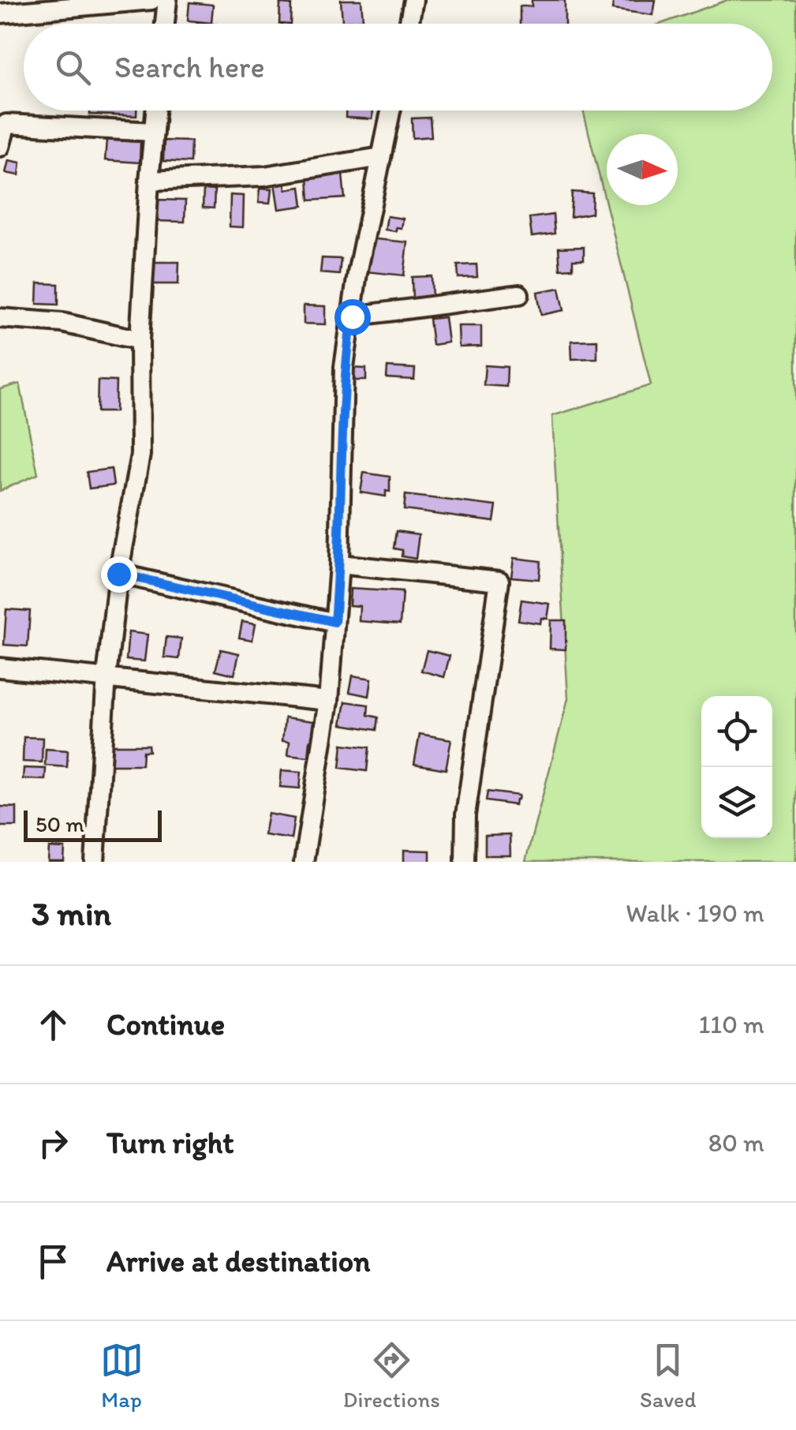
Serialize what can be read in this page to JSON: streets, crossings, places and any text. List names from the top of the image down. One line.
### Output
{"scale_bar":"50 m","north":"right","page":{"search":"Search here","scale":"50 m","heading":["3 min","Walk · 190 m"],"list":[["Continue","110 m"],["Turn right","80 m"],"Arrive at destination"],"nav":["Map","Directions","Saved"]}}
